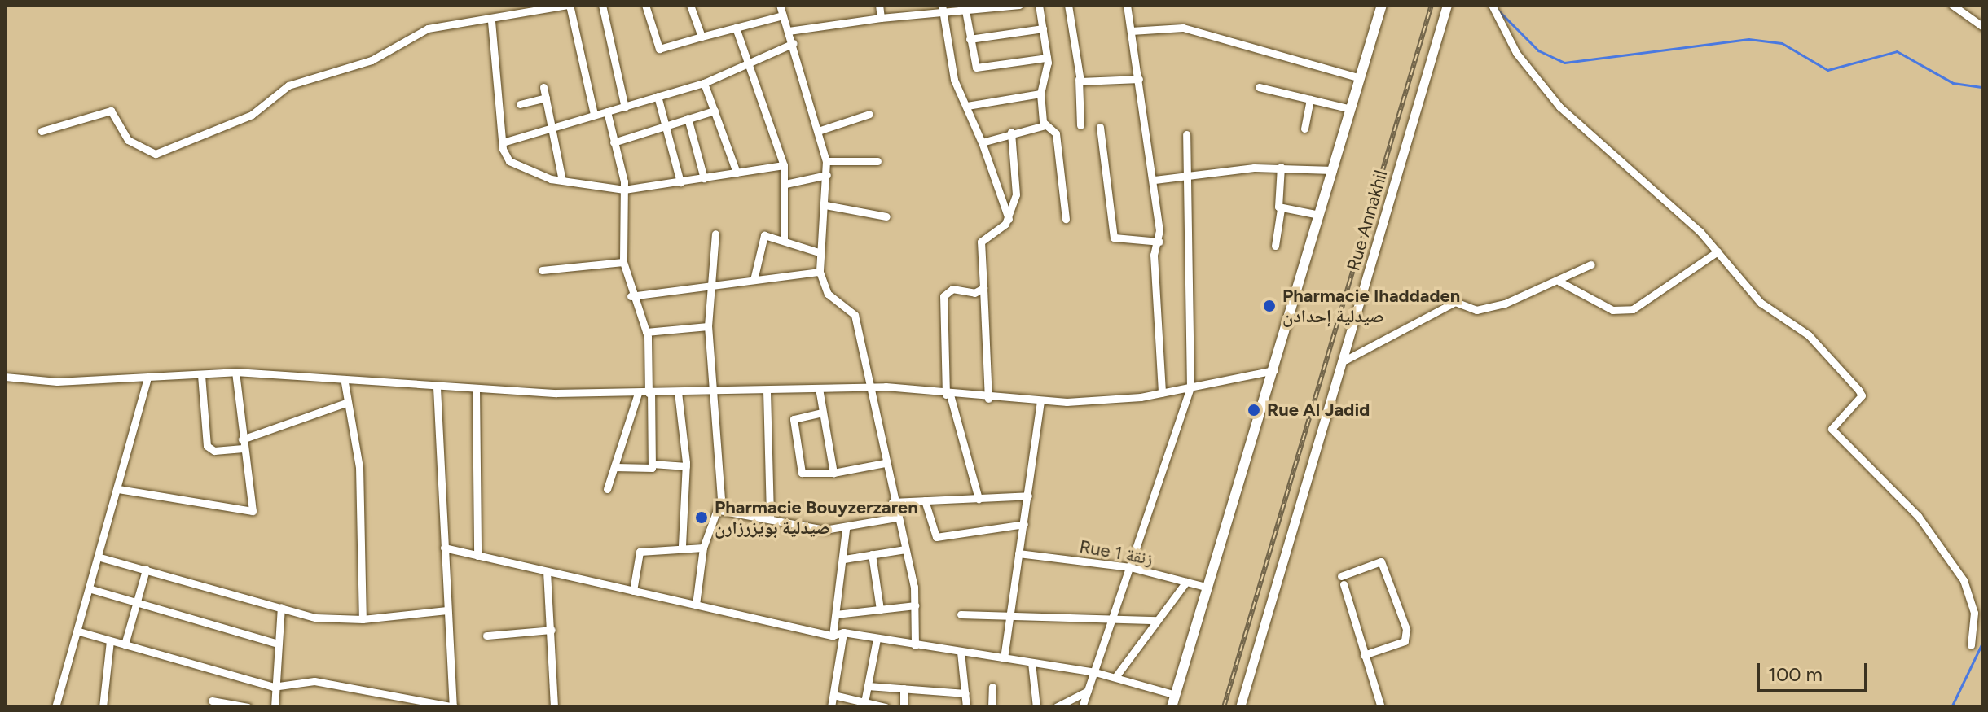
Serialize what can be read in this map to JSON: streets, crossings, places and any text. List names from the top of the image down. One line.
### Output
{"streets":{"street":["Rue Annakhil","Rue 1 زنقة"]},"places":["Pharmacie Ihaddaden صيدلية إحدادن","Rue Al Jadid","Pharmacie Bouyzerzaren صيدلية بويزرزارن"],"scale_bar":"100 m"}
